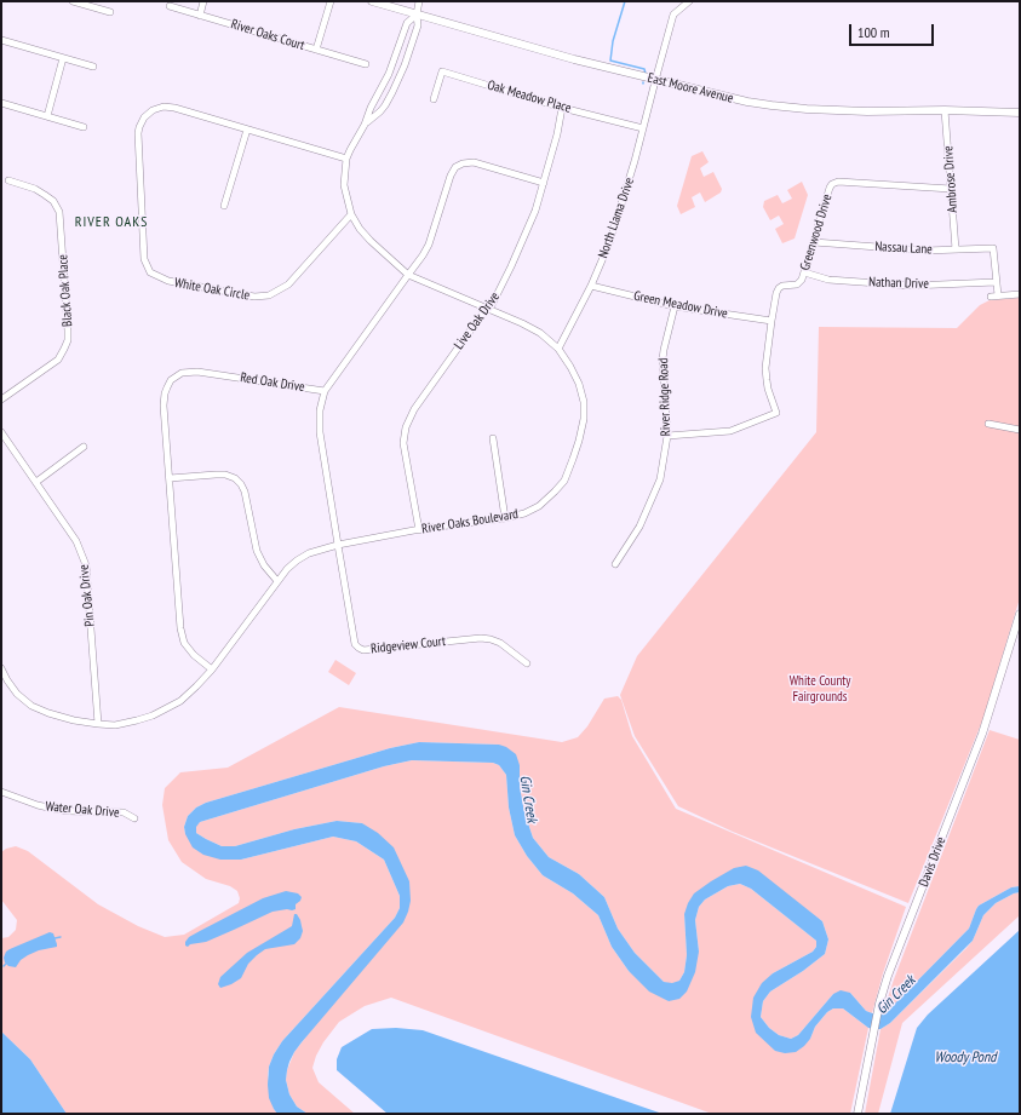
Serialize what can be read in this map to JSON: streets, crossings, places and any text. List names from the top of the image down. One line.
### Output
{"streets":{"street":["River Oaks Court","East Moore Avenue","Oak Meadow Place","Ambrose Drive","North Llama Drive","Greenwood Drive","Nassau Lane","Nathan Drive","White Oak Circle","Black Oak Place","Green Meadow Drive","Live Oak Drive","Red Oak Drive","River Ridge Road","River Oaks Boulevard","Pin Oak Drive","Ridgeview Court","Water Oak Drive","Davis Drive"]},"crossings":[["East Moore Avenue","Ambrose Drive"],["East Moore Avenue","North Llama Drive"],["East Moore Avenue","River Oaks Boulevard"],["Oak Meadow Place","North Llama Drive"],["Oak Meadow Place","Live Oak Drive"],["Ambrose Drive","Greenwood Drive"],["Ambrose Drive","Nassau Lane"],["North Llama Drive","Green Meadow Drive"],["North Llama Drive","River Oaks Boulevard"],["Greenwood Drive","Nassau Lane"],["Greenwood Drive","Nathan Drive"],["Greenwood Drive","Green Meadow Drive"],["Greenwood Drive","River Ridge Road"],["Nassau Lane","Nathan Drive"],["White Oak Circle","River Oaks Boulevard"],["Green Meadow Drive","River Ridge Road"],["Live Oak Drive","River Oaks Boulevard"],["Red Oak Drive","River Oaks Boulevard"],["River Oaks Boulevard","Pin Oak Drive"],["River Oaks Boulevard","Ridgeview Court"]],"districts":["RIVER OAKS"],"water":["Gin Creek","Woody Pond"],"parks":["White County Fairgrounds"],"scale_bar":"100 m"}
